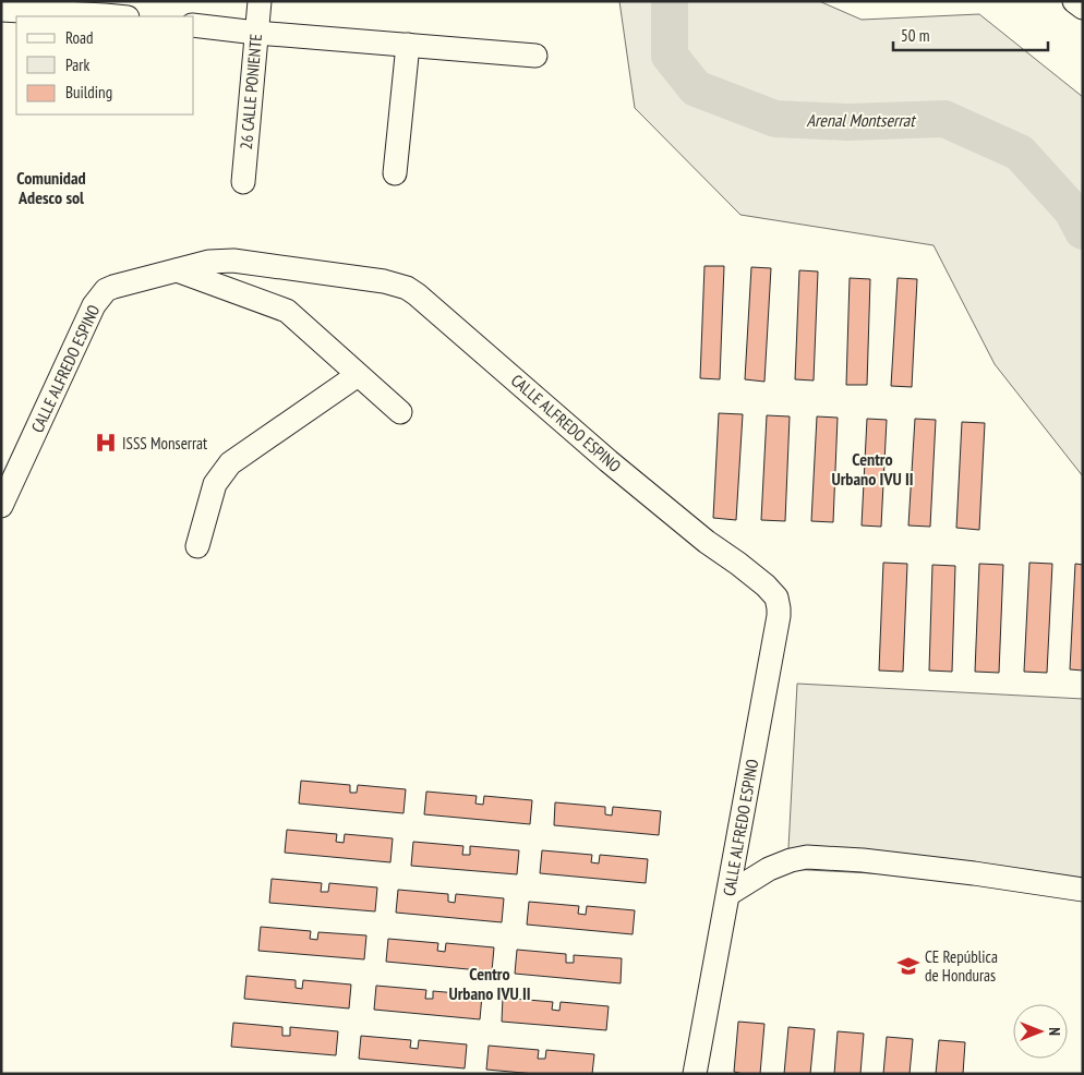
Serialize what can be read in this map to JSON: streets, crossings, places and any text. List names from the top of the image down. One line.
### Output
{"streets":{"street":["26 CALLE PONIENTE","CALLE ALFREDO ESPINO"]},"districts":["Comunidad Adesco sol","Centro Urbano IVU II","Centro Urbano IVU II"],"water":["Arenal Montserrat"],"places":{"hospital":["ISSS Monserrat"],"school or university":["CE República de Honduras"]},"legend":["Road","Park","Building"],"scale_bar":"50 m","north":"right"}
